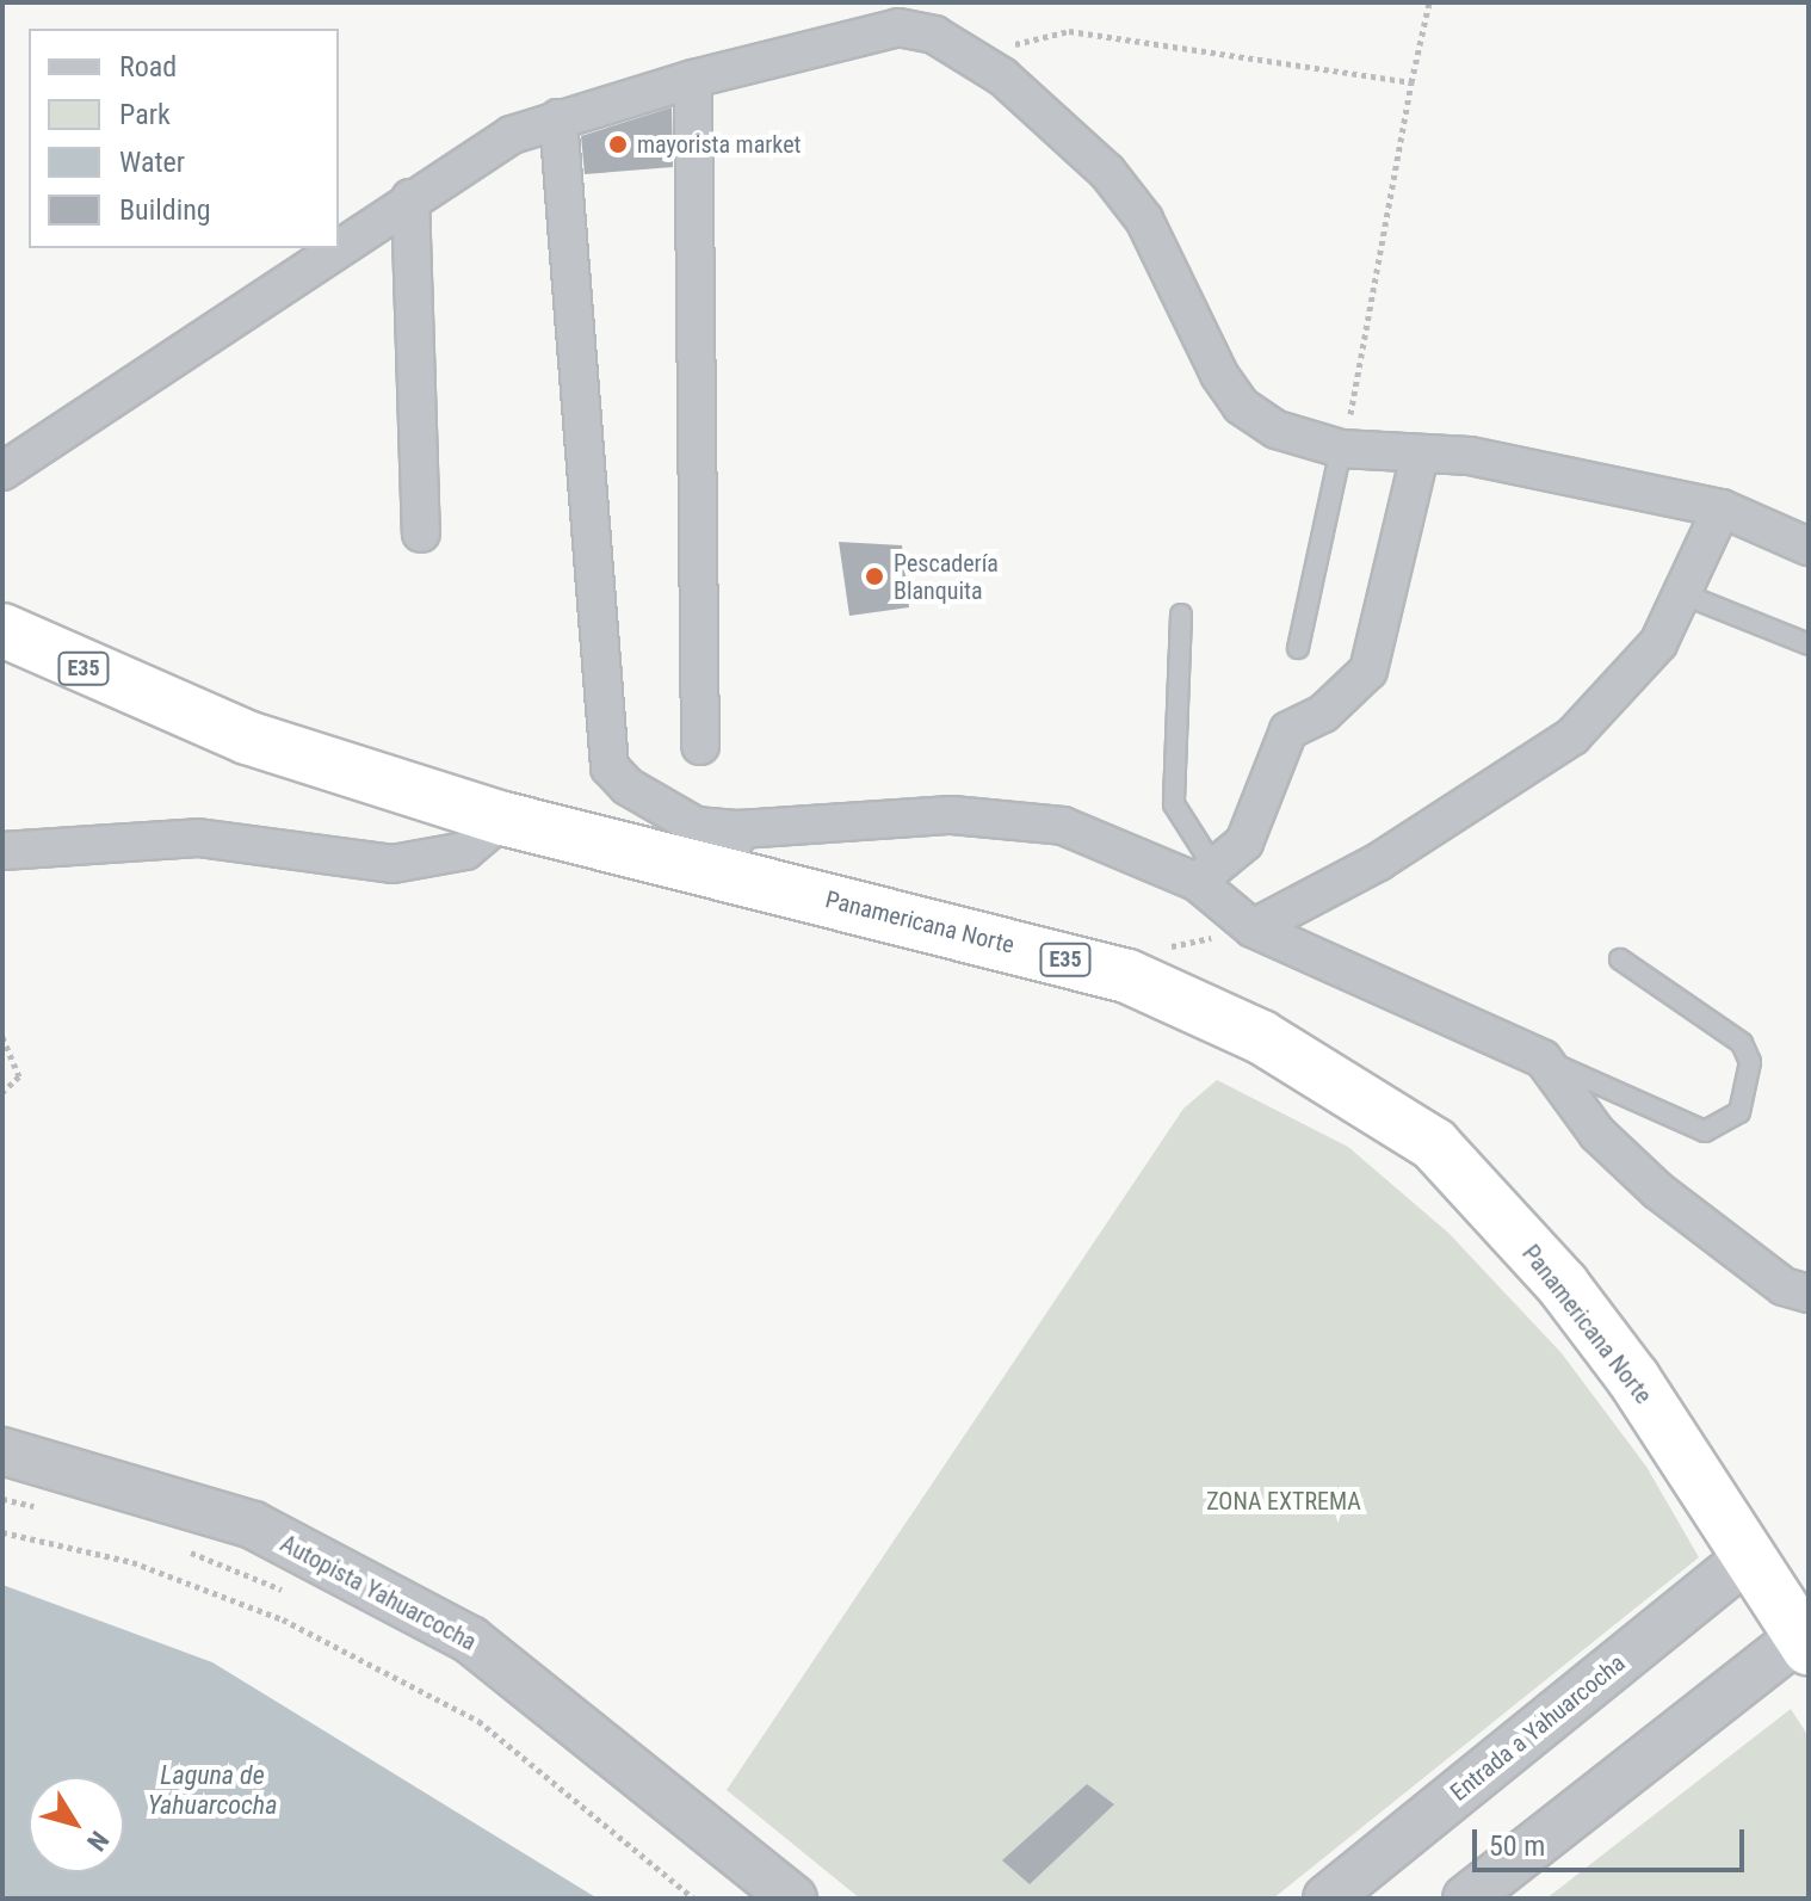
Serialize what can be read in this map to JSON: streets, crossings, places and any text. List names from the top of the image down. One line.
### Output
{"streets":{"highway":["E35","Panamericana Norte"],"street":["Autopista Yahuarcocha","Entrada a Yahuarcocha"]},"crossings":[["Panamericana Norte","Entrada a Yahuarcocha"]],"water":["Laguna de Yahuarcocha"],"parks":["ZONA EXTREMA"],"places":["mayorista market","Pescadería Blanquita"],"legend":["Road","Park","Water","Building"],"scale_bar":"50 m","north":"bottom right"}
